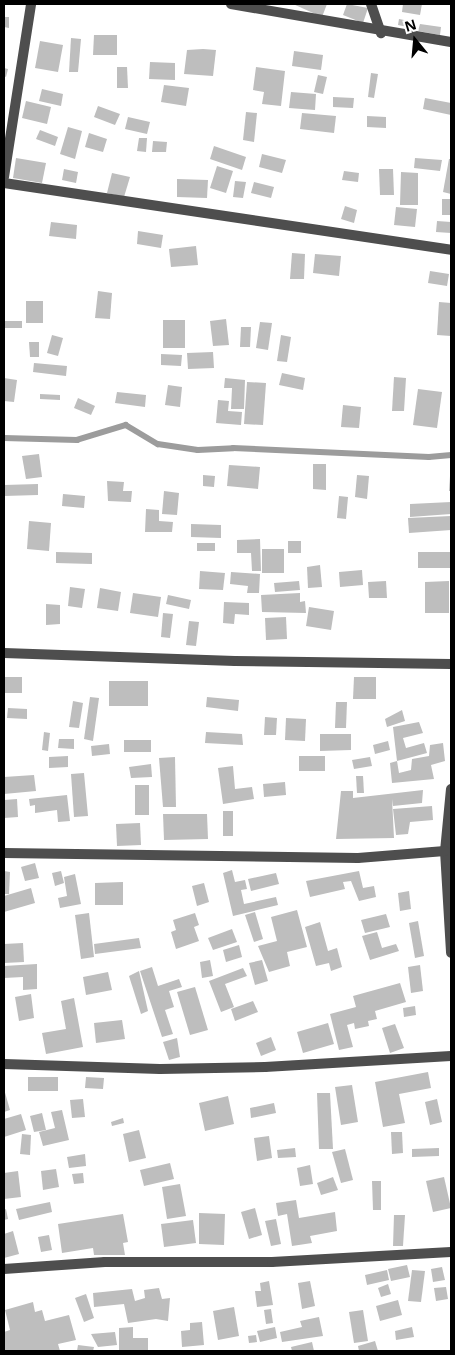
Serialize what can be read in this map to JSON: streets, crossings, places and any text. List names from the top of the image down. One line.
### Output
{"north":"top"}
